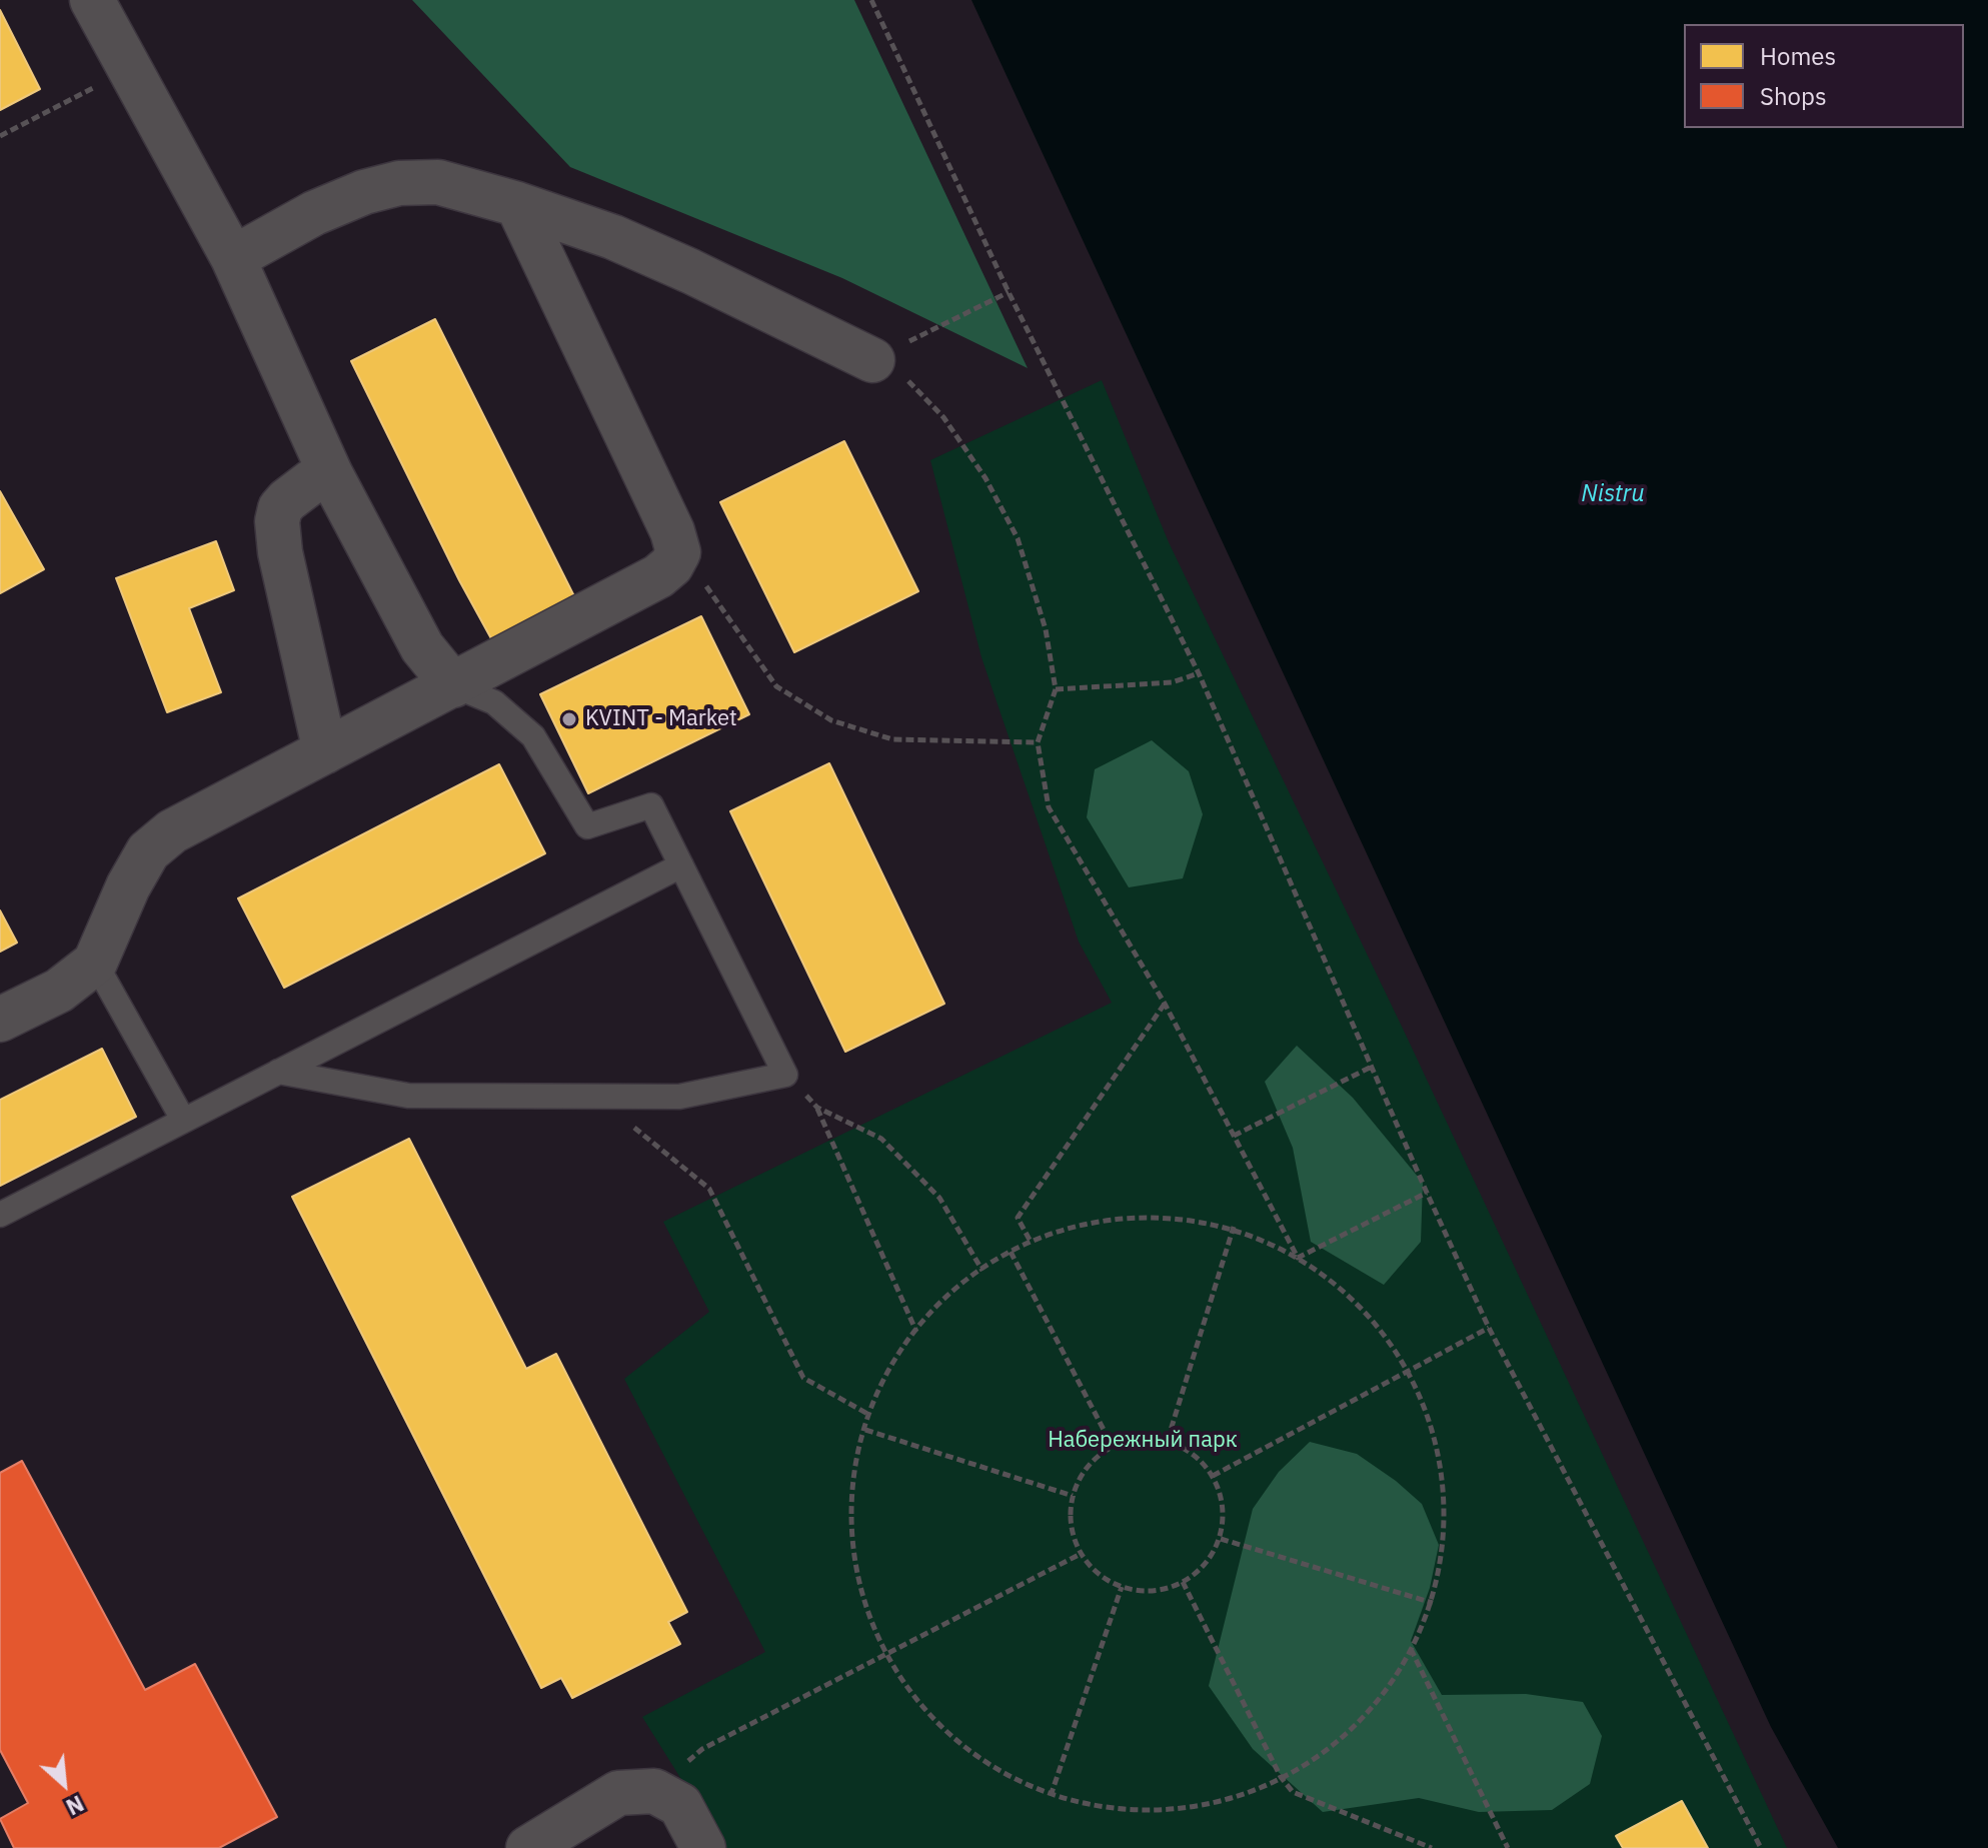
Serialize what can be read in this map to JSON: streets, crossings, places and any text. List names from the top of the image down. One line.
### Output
{"water":["Nistru"],"parks":["Набережный парк"],"places":["KVINT - Market"],"legend":["Homes","Shops"],"north":"bottom right"}
